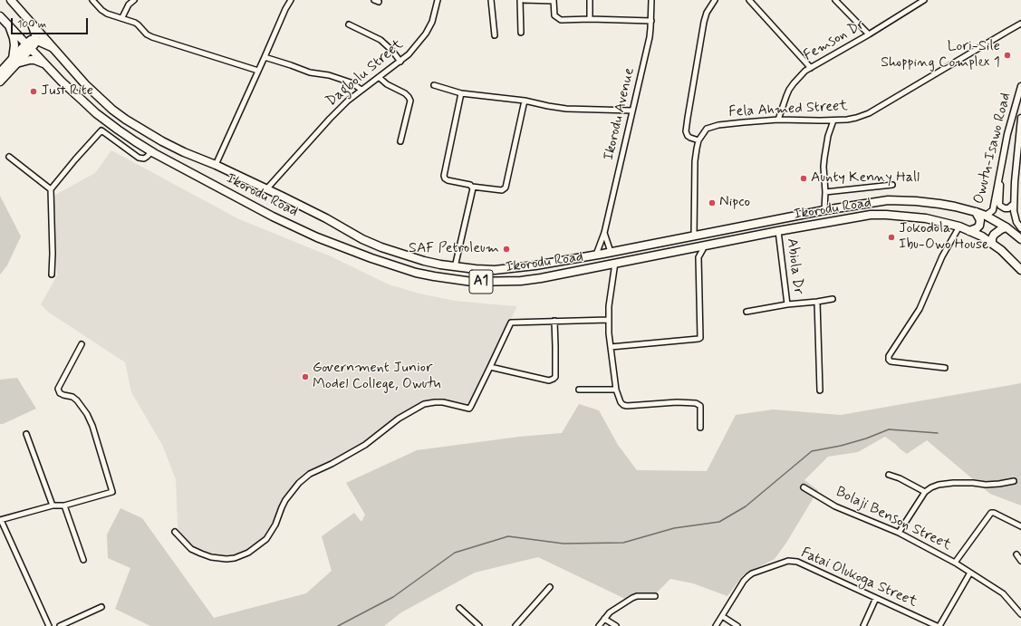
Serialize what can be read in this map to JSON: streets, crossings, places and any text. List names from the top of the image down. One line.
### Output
{"streets":{"main road":["Ikorodu Road","A1"],"street":["Femson Dr","Dagbolu Street","Fela Ahmed Street","Ikorodu Avenue","Owutu-Isawo Road","Abiola Dr","Bolaji Benson Street","Fatai Olukoga Street"]},"crossings":[["Femson Dr","Fela Ahmed Street"],["Dagbolu Street","Ikorodu Road"],["Ikorodu Avenue","Ikorodu Road"],["Owutu-Isawo Road","Ikorodu Road"],["Ikorodu Road","Abiola Dr"]],"places":["Lori-Sile Shopping Complex 1","Just Rite","Aunty Kenny Hall","Nipco","Jokodola Ibu-Owo House","SAF Petroleum","Government Junior Model College, Owutu"],"scale_bar":"100 m"}
